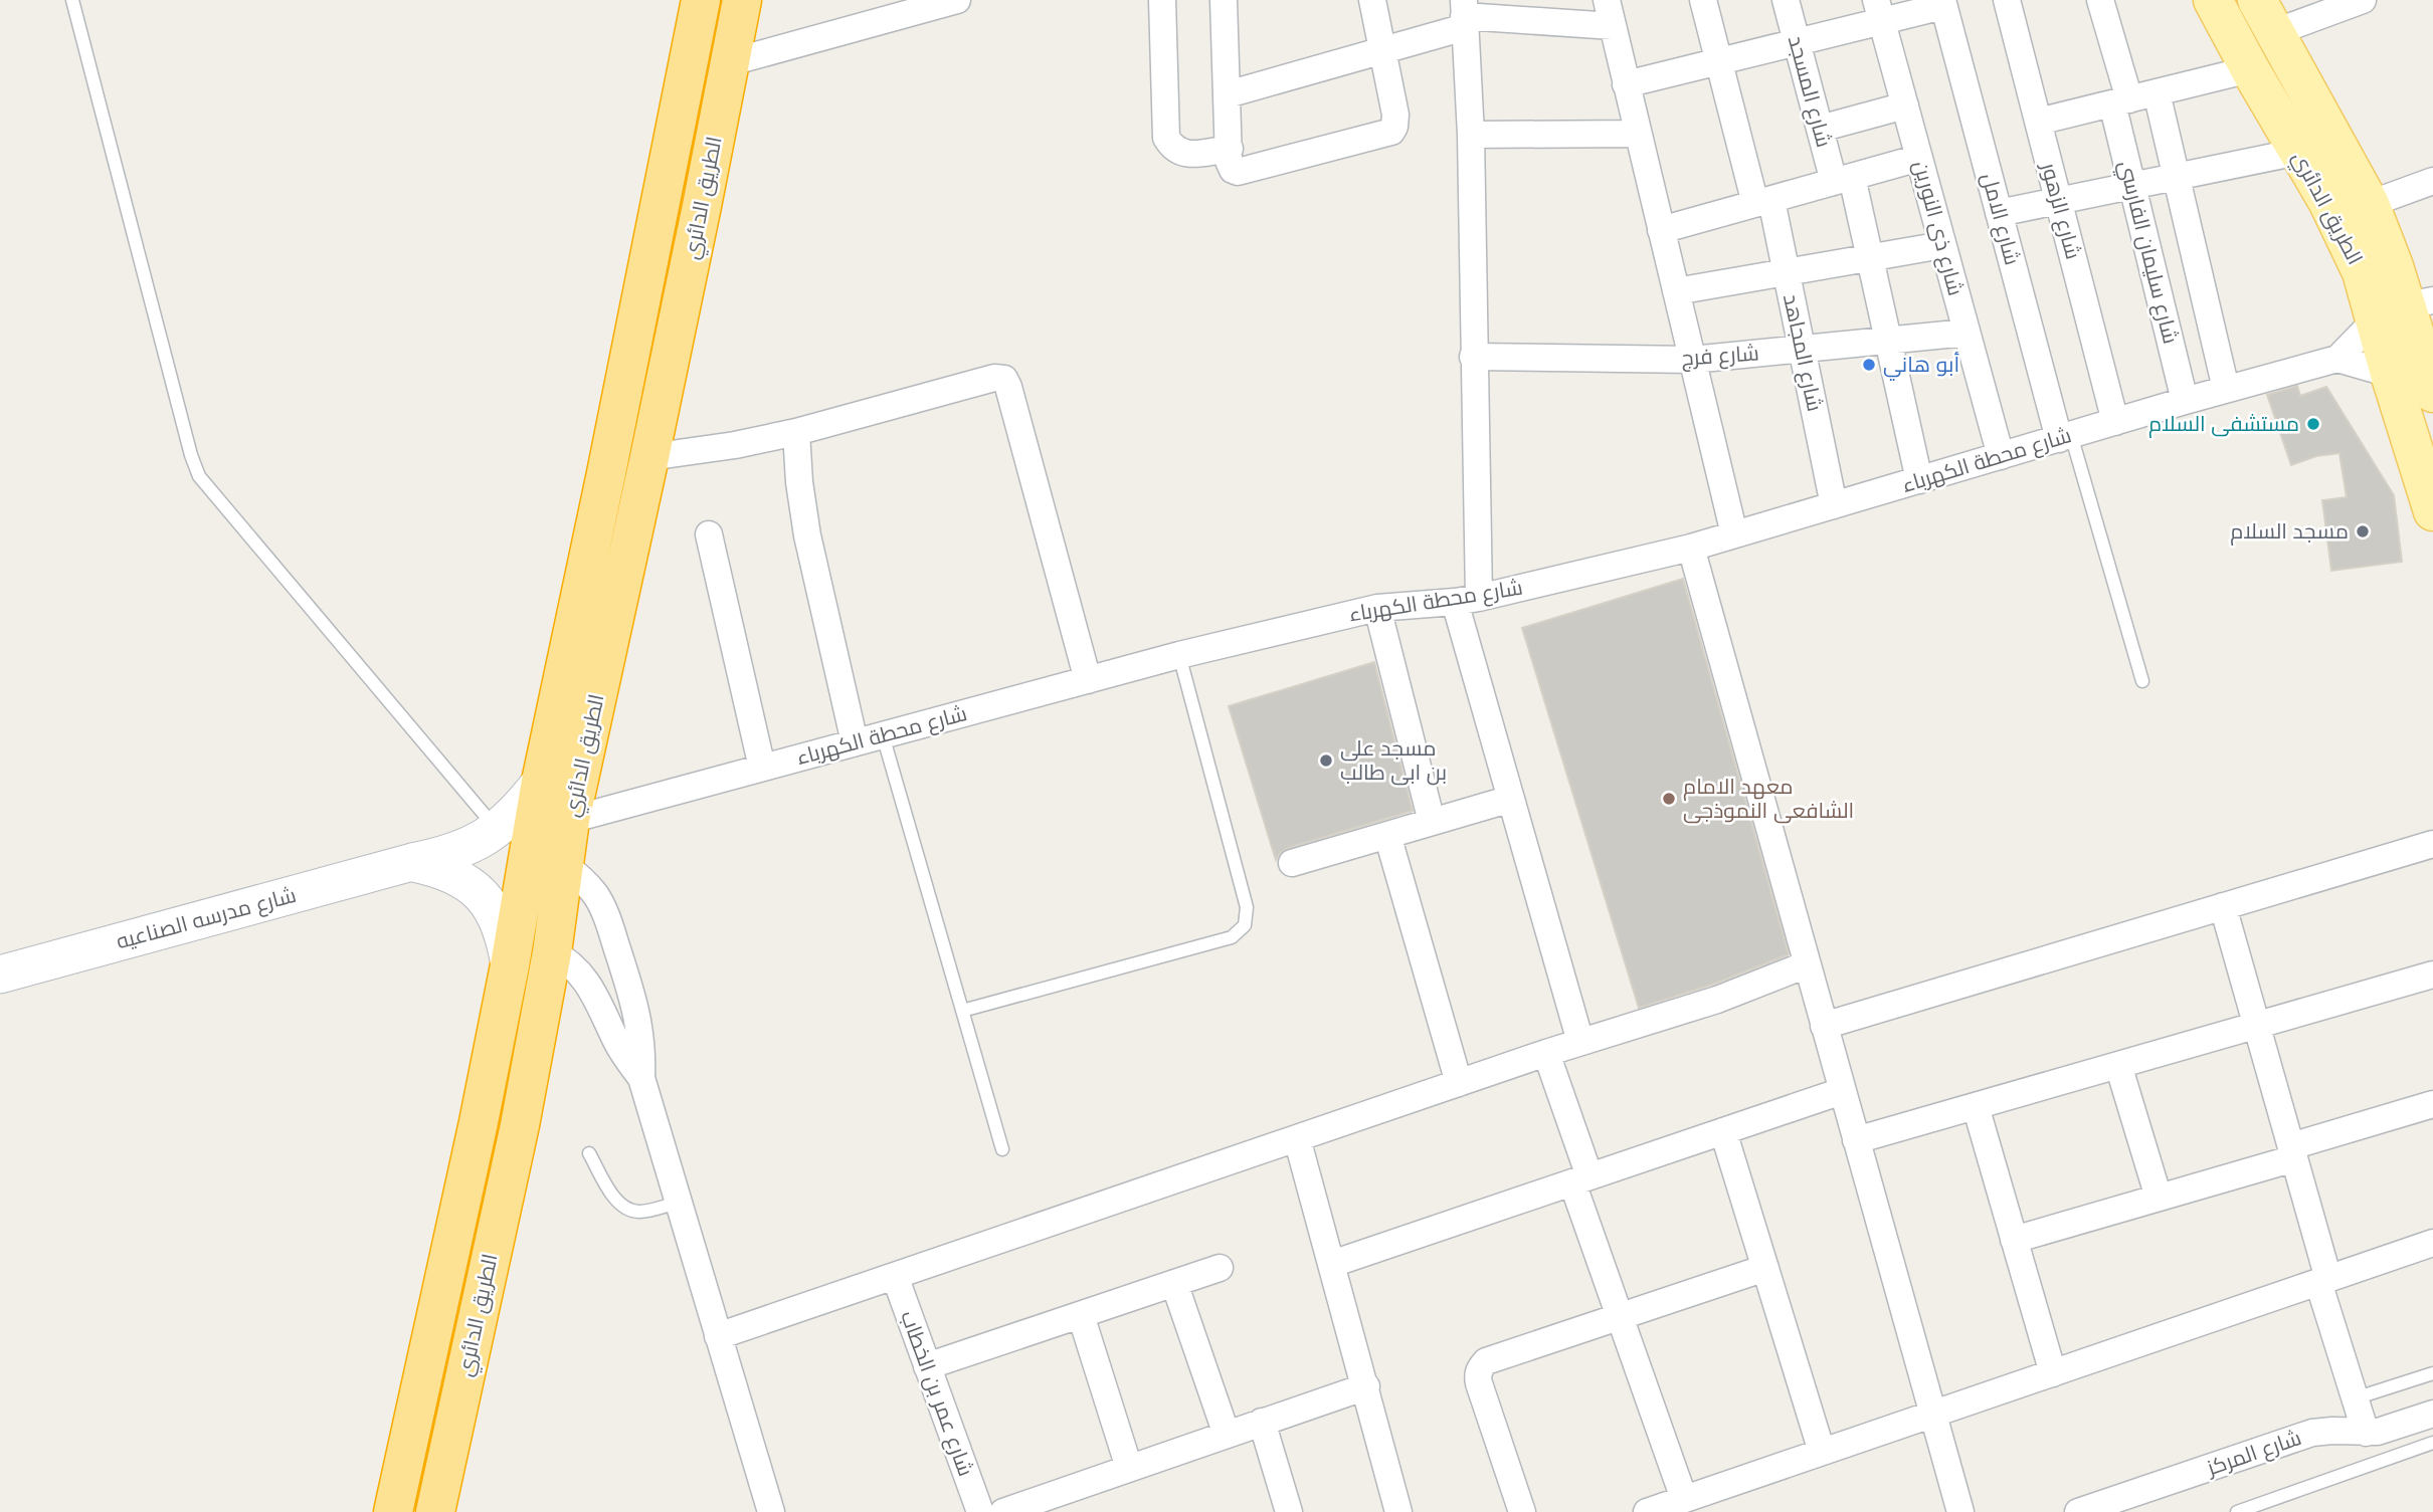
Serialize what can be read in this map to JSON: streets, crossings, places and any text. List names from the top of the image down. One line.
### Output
{"streets":{"highway":["الطريق الدائري"],"street":["شارع المسجد","شارع الزهور","شارع الامل","شارع ذى النورين","شارع سليمان الفارسي","شارع المجاهد","شارع فرج","شارع محطة الكهرباء","شارع مدرسه الصناعيه","شارع عمر بن الخطاب","شارع المركز"]},"crossings":[["شارع المسجد","شارع فرج"],["شارع المسجد","شارع محطة الكهرباء"],["الطريق الدائري","شارع محطة الكهرباء"],["الطريق الدائري","شارع مدرسه الصناعيه"],["شارع الزهور","شارع محطة الكهرباء"],["شارع الامل","شارع محطة الكهرباء"],["شارع ذى النورين","شارع فرج"],["شارع ذى النورين","شارع محطة الكهرباء"],["شارع سليمان الفارسي","شارع محطة الكهرباء"],["شارع المجاهد","شارع فرج"],["شارع المجاهد","شارع محطة الكهرباء"]],"places":["أبو هاني","مستشفى السلام","مسجد السلام","مسجد على بن ابى طالب","معهد الامام الشافعى النموذجى"]}
